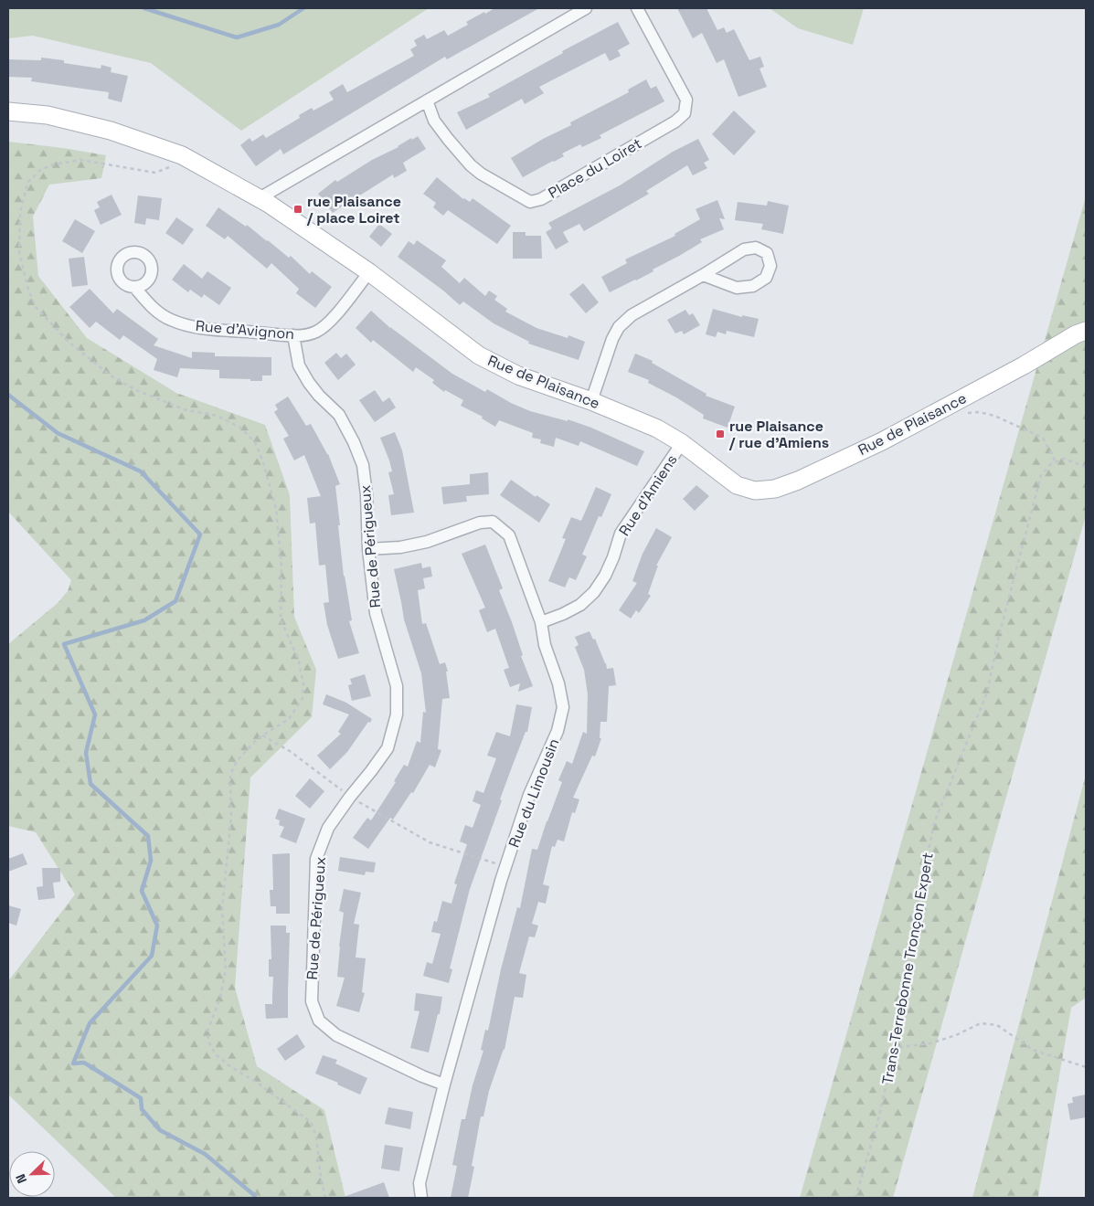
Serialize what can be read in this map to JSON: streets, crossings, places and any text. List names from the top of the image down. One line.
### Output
{"streets":{"street":["Place du Loiret","Rue d'Avignon","Rue de Plaisance","Rue d'Amiens","Rue de Périgueux","Rue du Limousin"],"path":["Trans-Terrebonne Tronçon Expert"]},"crossings":[["Rue d'Avignon","Rue de Plaisance"],["Rue d'Avignon","Rue de Périgueux"],["Rue de Plaisance","Rue d'Amiens"],["Rue d'Amiens","Rue du Limousin"],["Rue de Périgueux","Rue du Limousin"]],"places":{"transit":["rue Plaisance / place Loiret","rue Plaisance / rue d'Amiens"]},"north":"bottom left"}
